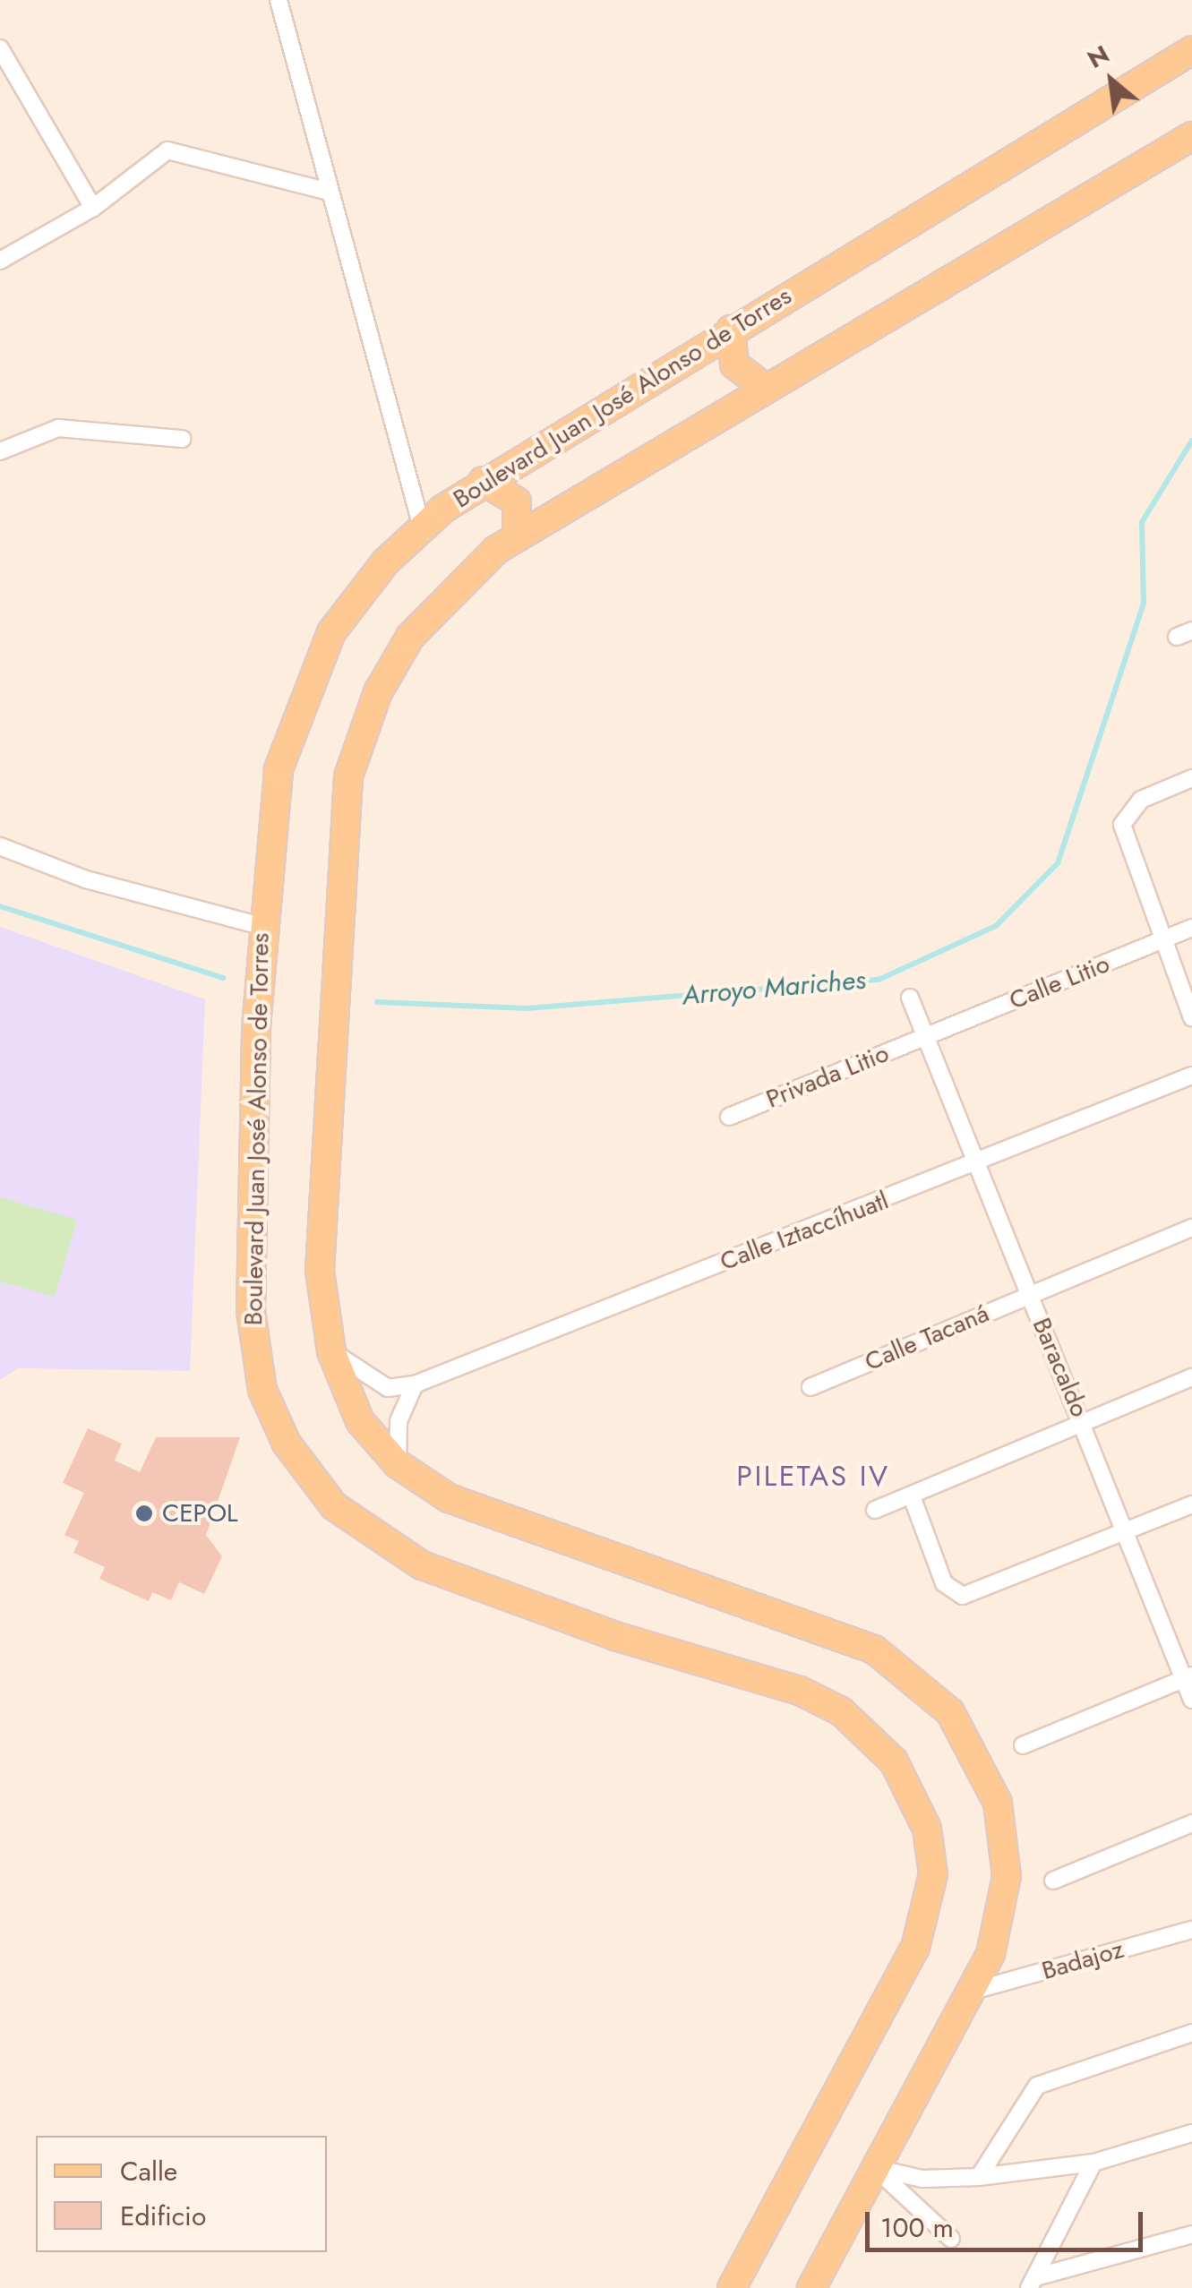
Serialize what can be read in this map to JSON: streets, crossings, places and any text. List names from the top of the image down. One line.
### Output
{"streets":{"main road":["Boulevard Juan José Alonso de Torres"],"street":["Calle Litio","Privada Litio","Calle Iztaccíhuatl","Calle Tacaná","Baracaldo","Badajoz"]},"crossings":[["Calle Litio","Privada Litio"],["Calle Litio","Baracaldo"],["Privada Litio","Baracaldo"],["Calle Iztaccíhuatl","Baracaldo"],["Calle Tacaná","Baracaldo"]],"districts":["PILETAS IV"],"water":["Arroyo Mariches"],"places":["CEPOL"],"legend":["Calle","Edificio"],"scale_bar":"100 m","north":"top left"}
